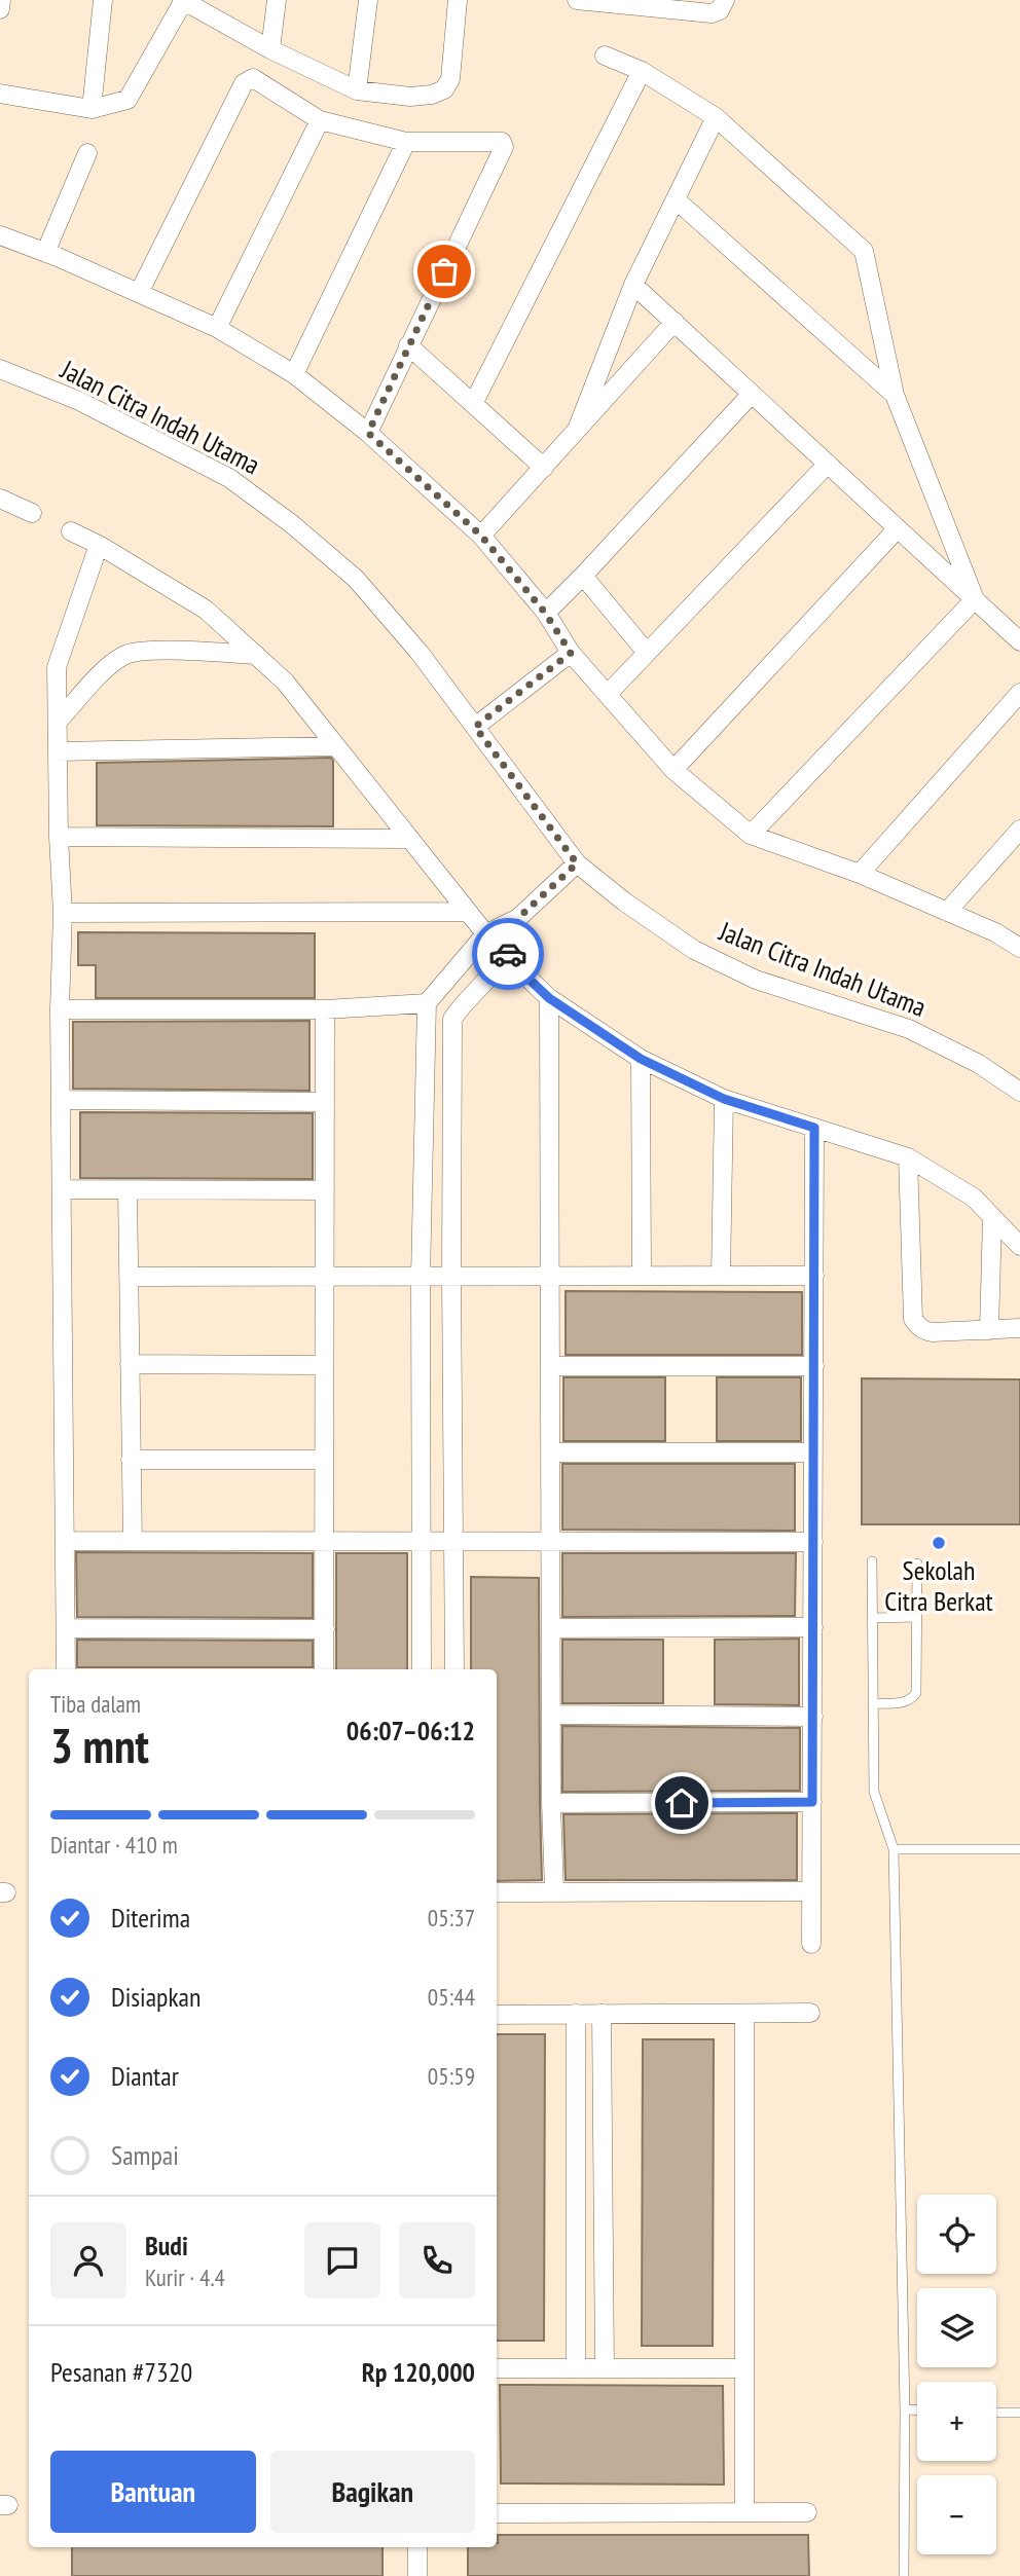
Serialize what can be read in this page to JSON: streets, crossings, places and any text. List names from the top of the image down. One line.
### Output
{"streets":{"street":["Jalan Citra Indah Utama"]},"places":["Sekolah Citra Berkat"],"page":{"heading":["3 mnt","Tiba dalam","06:07–06:12"],"panel":["Budi","Kurir · 4.4","Pesanan #7320","Rp 120,000"],"bar":"Diantar · 410 m","list":[["Diterima","05:37"],["Disiapkan","05:44"],["Diantar","05:59"],"Sampai"],"map_buttons":["+","−"],"buttons":["Bantuan","Bagikan"]}}
